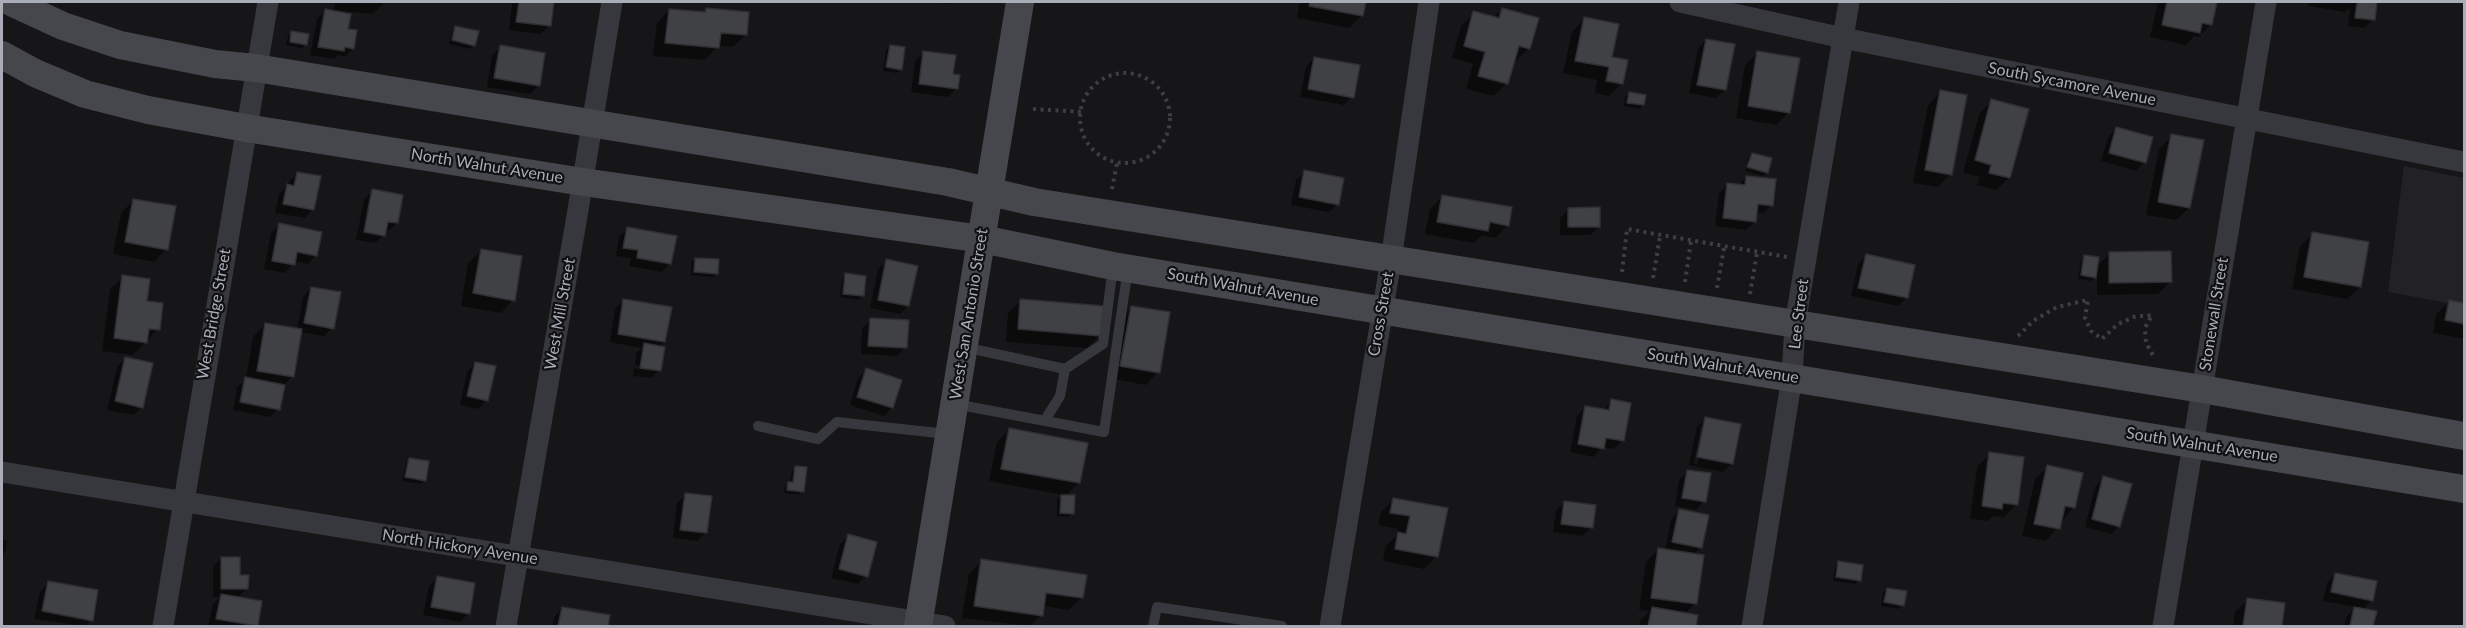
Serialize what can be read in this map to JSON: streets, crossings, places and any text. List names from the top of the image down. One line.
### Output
{"streets":{"main road":["North Walnut Avenue","South Walnut Avenue","West San Antonio Street"],"street":["South Sycamore Avenue","West Bridge Street","West Mill Street","Cross Street","Lee Street","Stonewall Street","North Hickory Avenue"]},"crossings":[["South Sycamore Avenue","Lee Street"],["South Sycamore Avenue","Stonewall Street"],["North Walnut Avenue","South Walnut Avenue"],["North Walnut Avenue","West Bridge Street"],["North Walnut Avenue","West Mill Street"],["North Walnut Avenue","West San Antonio Street"],["South Walnut Avenue","West San Antonio Street"],["South Walnut Avenue","Cross Street"],["South Walnut Avenue","Lee Street"],["South Walnut Avenue","Stonewall Street"],["West Bridge Street","North Hickory Avenue"],["West Mill Street","North Hickory Avenue"],["West San Antonio Street","North Hickory Avenue"]]}
